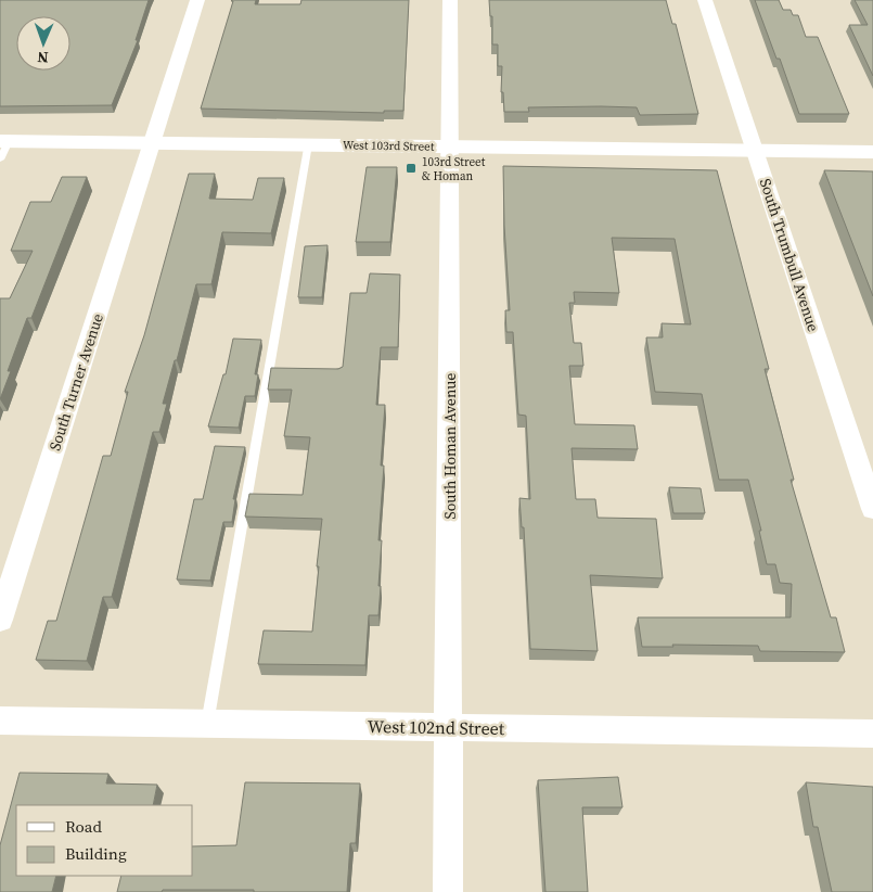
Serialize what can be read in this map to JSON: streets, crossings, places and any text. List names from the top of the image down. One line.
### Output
{"streets":{"main road":["West 103rd Street"],"street":["South Trumbull Avenue","South Turner Avenue","South Homan Avenue","West 102nd Street"]},"crossings":[["West 103rd Street","South Trumbull Avenue"],["West 103rd Street","South Turner Avenue"],["West 103rd Street","South Homan Avenue"],["South Homan Avenue","West 102nd Street"]],"places":{"transit":["103rd Street & Homan"]},"legend":["Road","Building"],"north":"bottom"}
